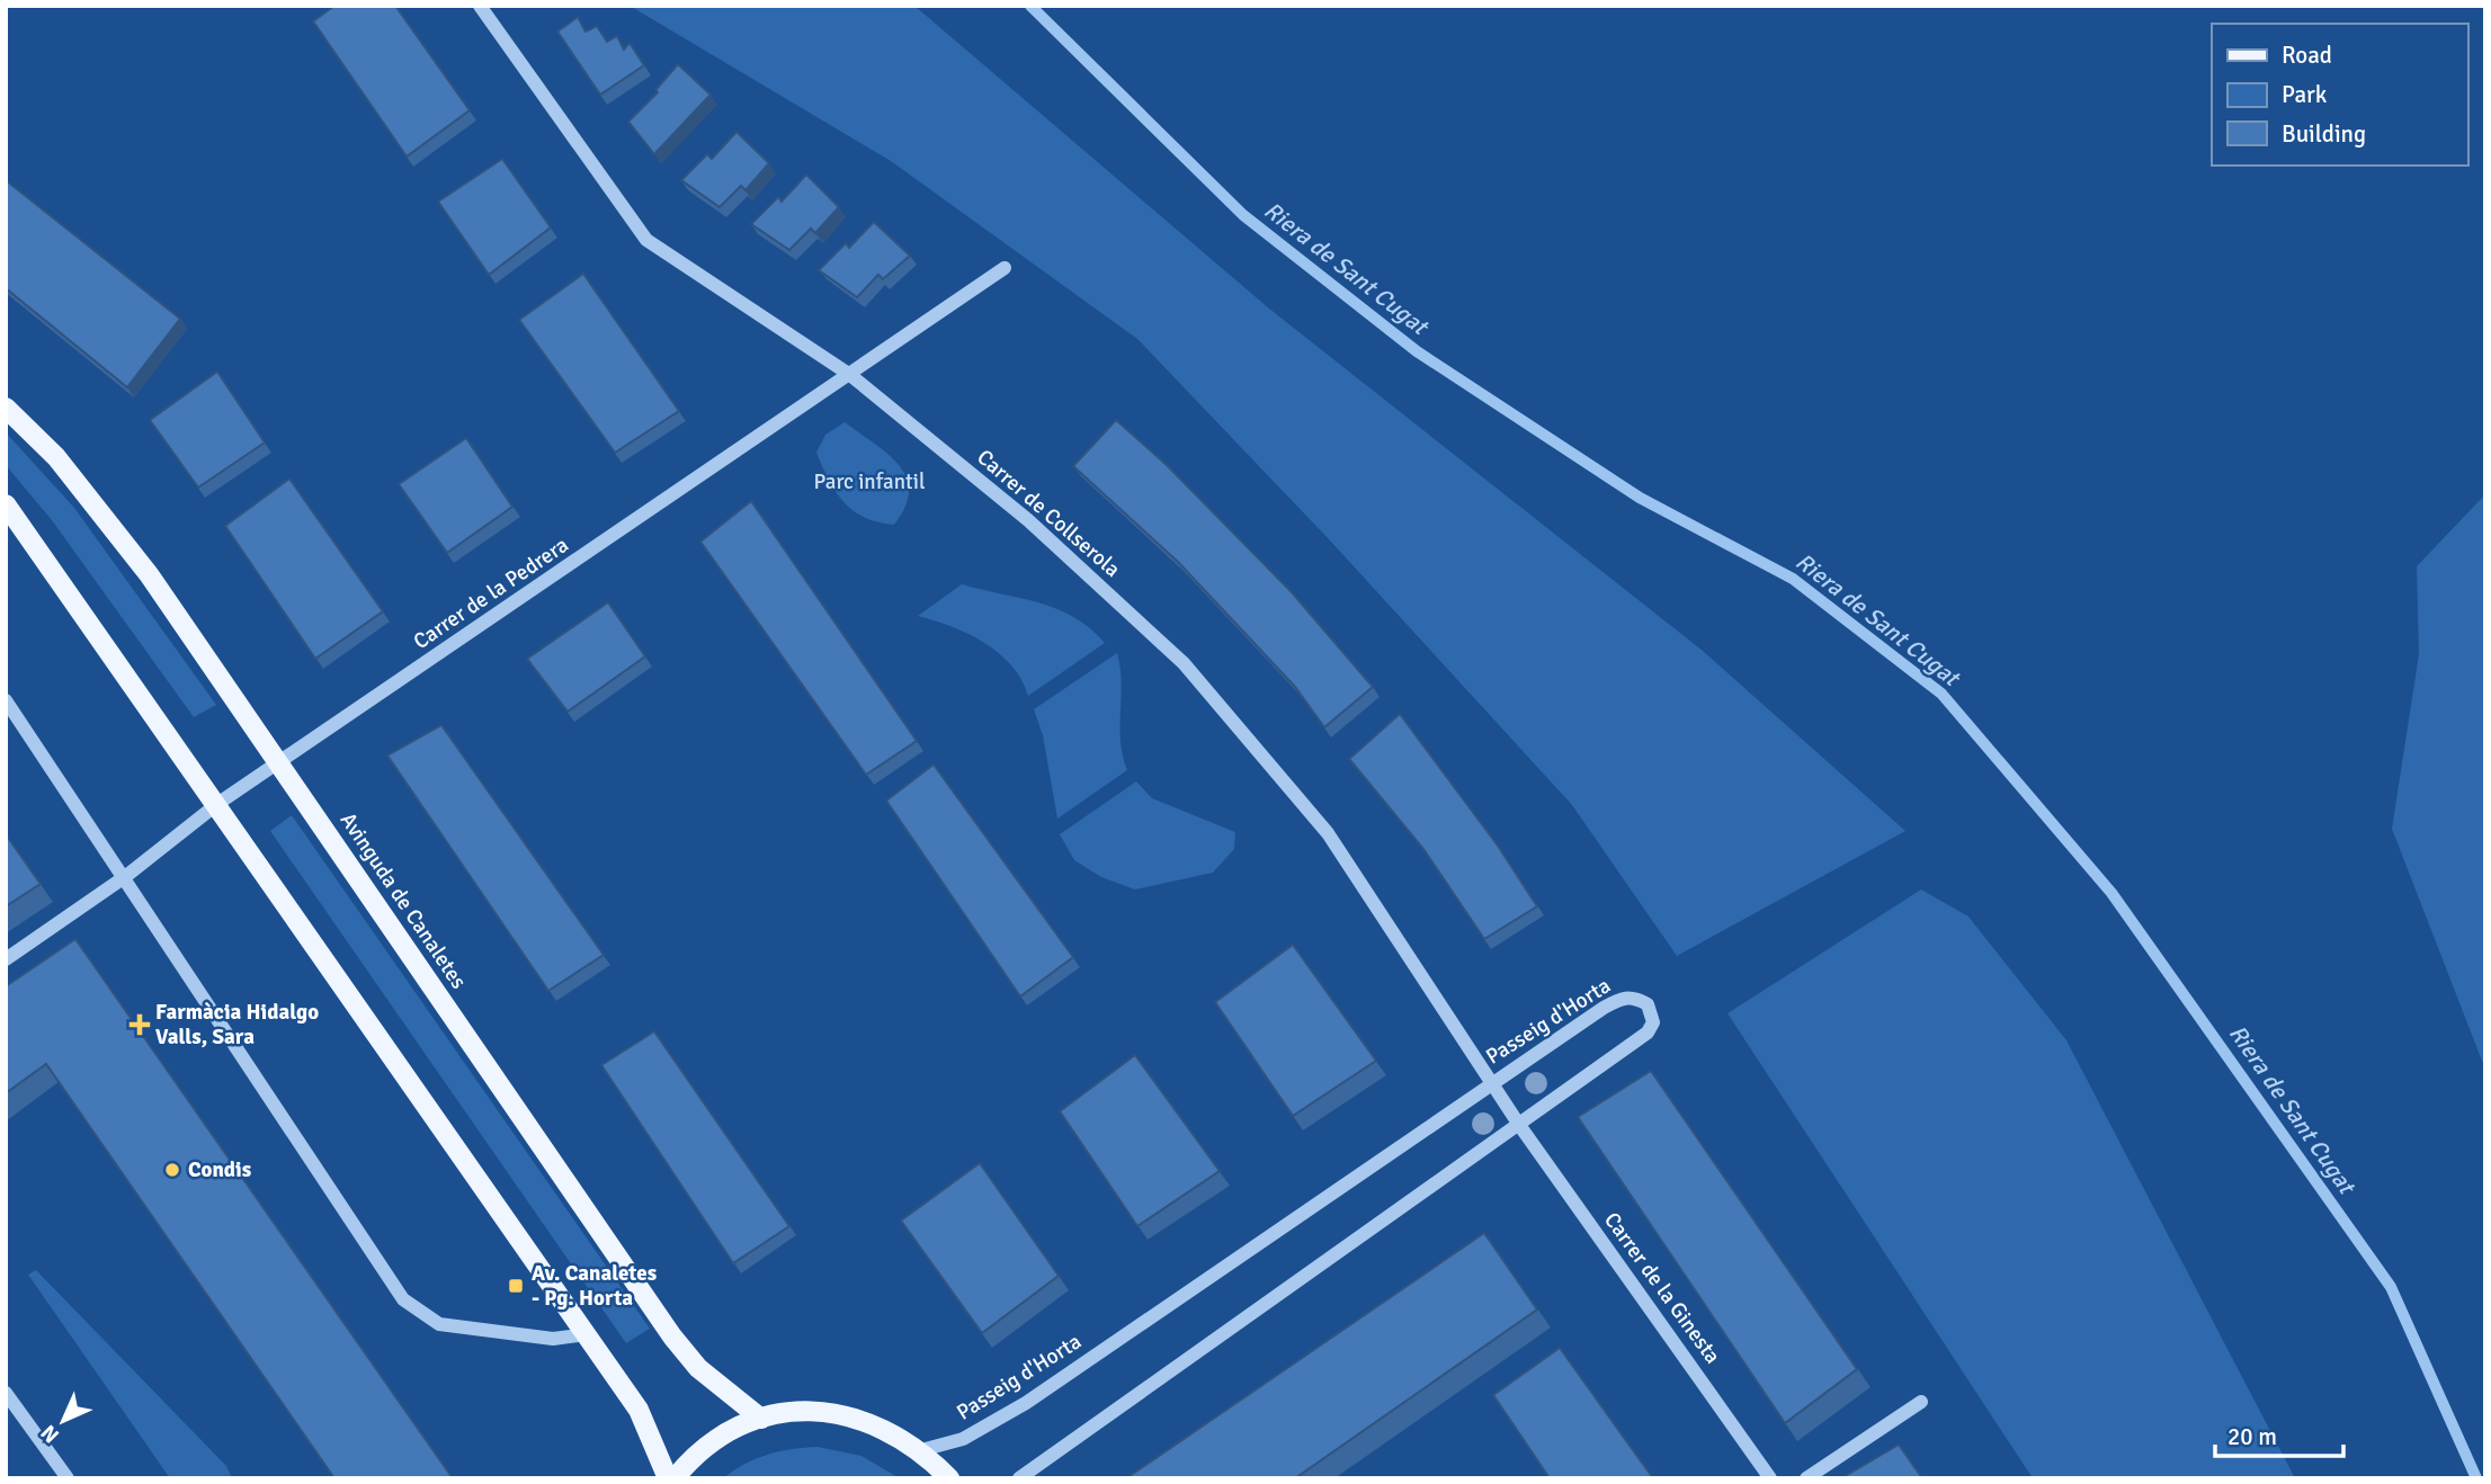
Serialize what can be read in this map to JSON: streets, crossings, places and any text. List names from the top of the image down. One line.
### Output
{"streets":{"main road":["Avinguda de Canaletes"],"street":["Carrer de Collserola","Carrer de la Pedrera","Passeig d'Horta","Carrer de la Ginesta"]},"crossings":[["Carrer de Collserola","Carrer de la Pedrera"],["Carrer de Collserola","Passeig d'Horta"],["Carrer de Collserola","Carrer de la Ginesta"],["Carrer de la Pedrera","Avinguda de Canaletes"],["Passeig d'Horta","Carrer de la Ginesta"]],"water":["Riera de Sant Cugat"],"parks":["Parc infantil"],"places":{"health":["Farmàcia Hidalgo Valls, Sara"],"other":["Condis"],"transit":["Av. Canaletes - Pg. Horta"]},"legend":["Road","Park","Building"],"scale_bar":"20 m","north":"bottom left"}
